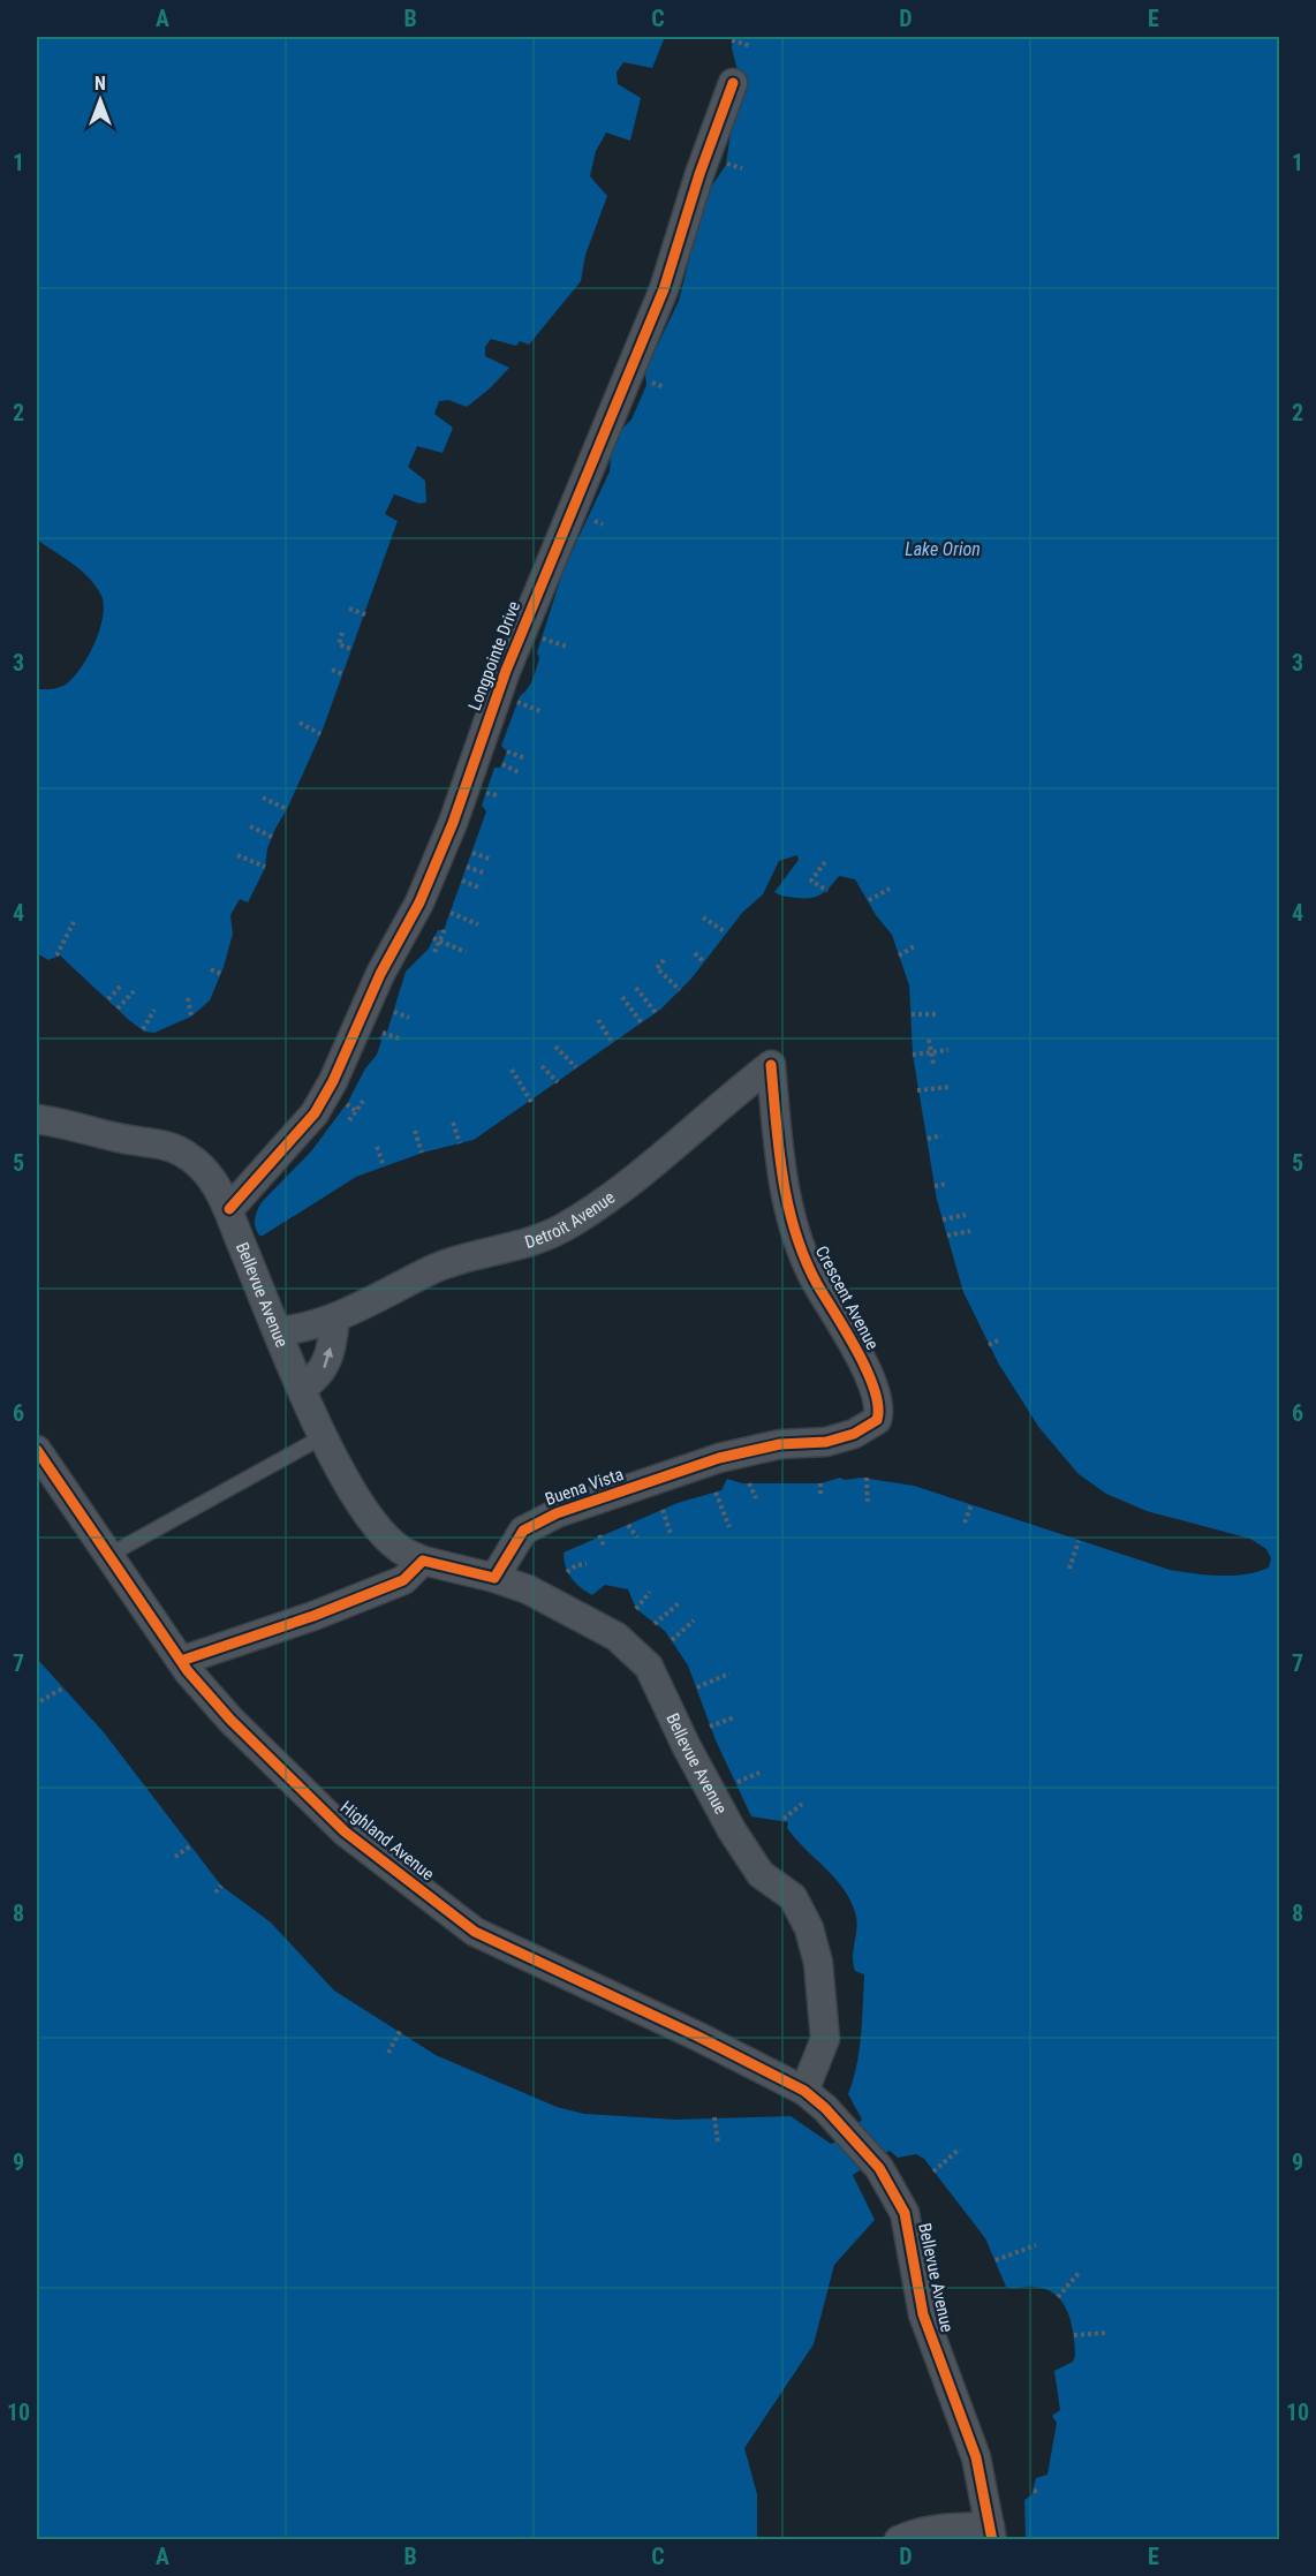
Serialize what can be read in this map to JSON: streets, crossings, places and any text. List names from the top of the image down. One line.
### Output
{"streets":{"street":["Longpointe Drive","Detroit Avenue","Bellevue Avenue","Crescent Avenue","Buena Vista","Highland Avenue"]},"crossings":[["Longpointe Drive","Bellevue Avenue"],["Detroit Avenue","Bellevue Avenue"],["Detroit Avenue","Crescent Avenue"],["Bellevue Avenue","Buena Vista"],["Bellevue Avenue","Highland Avenue"],["Crescent Avenue","Buena Vista"]],"water":["Lake Orion"],"north":"top","grid":{"columns":["A","B","C","D","E"],"rows":["1","2","3","4","5","6","7","8","9","10"]}}
